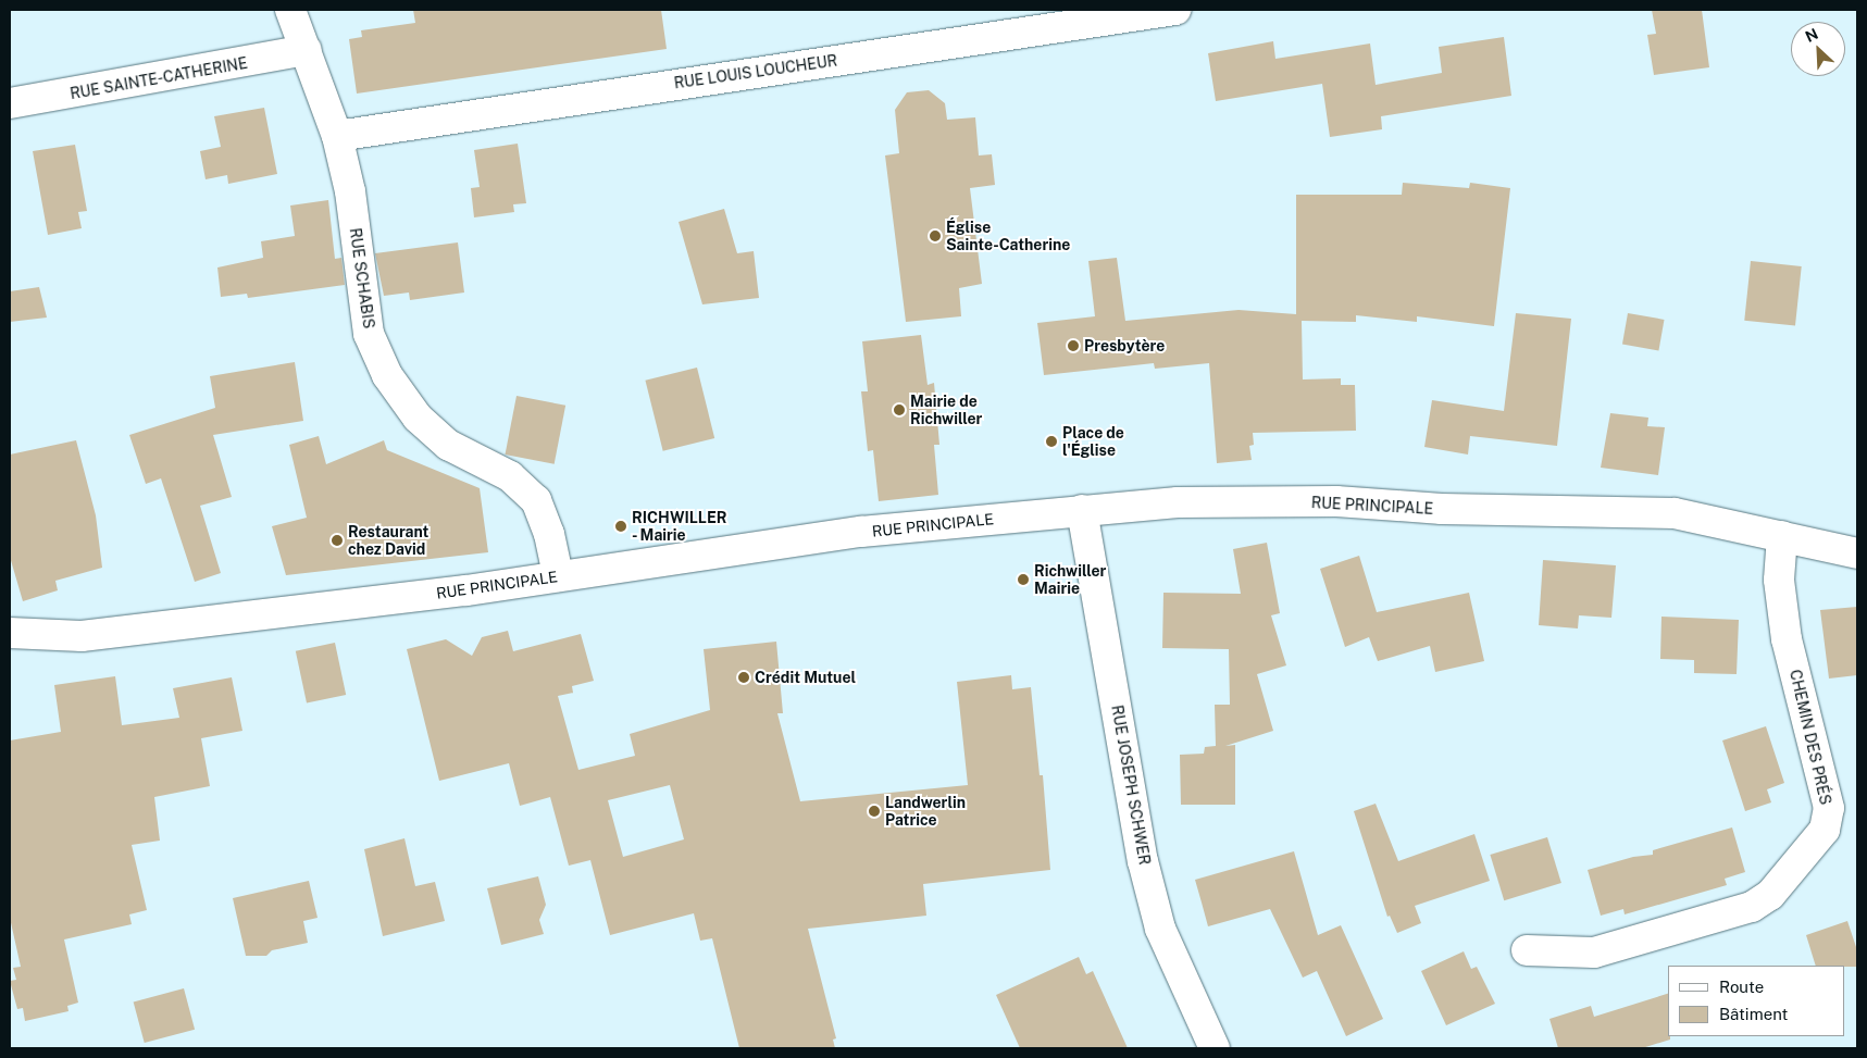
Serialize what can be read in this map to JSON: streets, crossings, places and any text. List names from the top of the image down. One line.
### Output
{"streets":{"street":["RUE LOUIS LOUCHEUR","RUE SAINTE-CATHERINE","RUE SCHABIS","RUE PRINCIPALE","CHEMIN DES PRÉS","RUE JOSEPH SCHWER"]},"crossings":[["RUE LOUIS LOUCHEUR","RUE SCHABIS"],["RUE SAINTE-CATHERINE","RUE SCHABIS"],["RUE SCHABIS","RUE PRINCIPALE"],["RUE PRINCIPALE","CHEMIN DES PRÉS"],["RUE PRINCIPALE","RUE JOSEPH SCHWER"]],"places":["Église Sainte-Catherine","Presbytère","Mairie de Richwiller","Place de l'Église","RICHWILLER - Mairie","Restaurant chez David","Richwiller Mairie","Crédit Mutuel","Landwerlin Patrice"],"legend":["Route","Bâtiment"],"north":"top left"}
